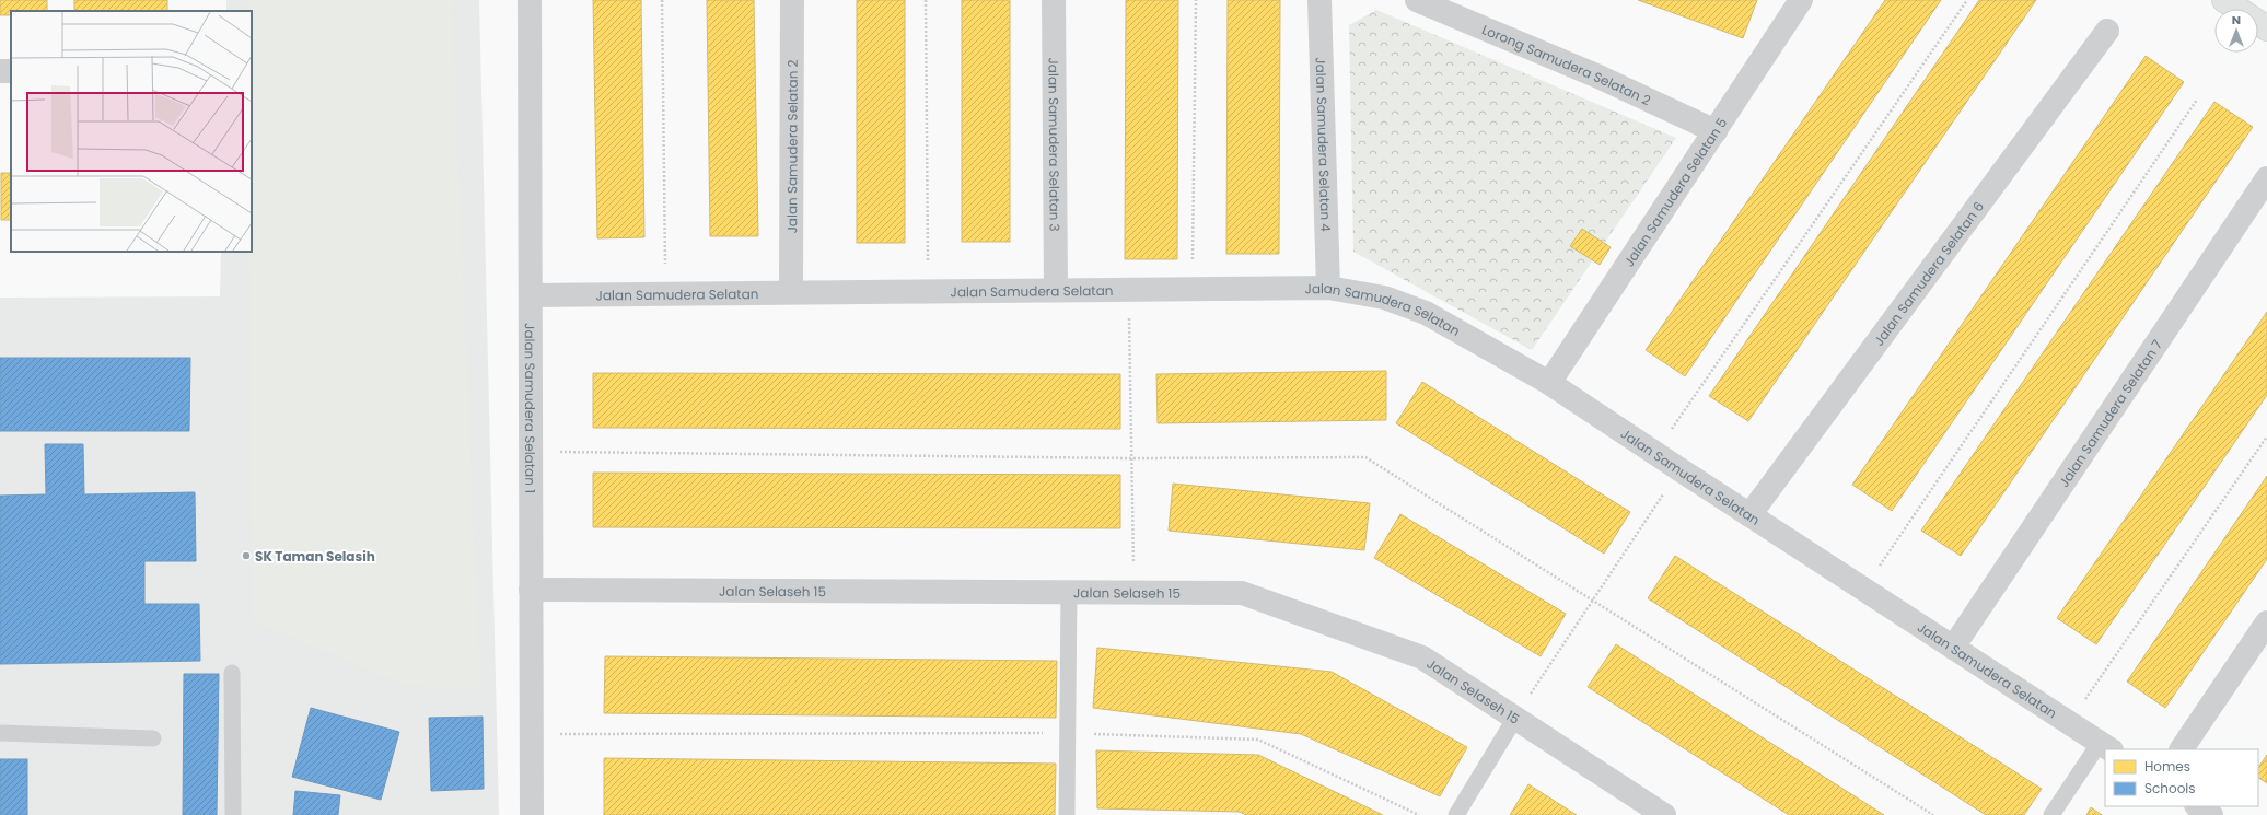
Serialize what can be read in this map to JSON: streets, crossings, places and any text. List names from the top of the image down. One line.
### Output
{"streets":{"street":["Lorong Samudera Selatan 2","Jalan Samudera Selatan 3","Jalan Samudera Selatan 4","Jalan Samudera Selatan 2","Jalan Samudera Selatan 5","Jalan Samudera Selatan 6","Jalan Samudera Selatan","Jalan Samudera Selatan 1","Jalan Samudera Selatan 7","Jalan Selaseh 15"]},"crossings":[["Lorong Samudera Selatan 2","Jalan Samudera Selatan 5"],["Jalan Samudera Selatan 3","Jalan Samudera Selatan"],["Jalan Samudera Selatan 4","Jalan Samudera Selatan"],["Jalan Samudera Selatan 2","Jalan Samudera Selatan"],["Jalan Samudera Selatan 5","Jalan Samudera Selatan"],["Jalan Samudera Selatan 6","Jalan Samudera Selatan"],["Jalan Samudera Selatan","Jalan Samudera Selatan 1"],["Jalan Samudera Selatan","Jalan Samudera Selatan 7"],["Jalan Samudera Selatan 1","Jalan Selaseh 15"]],"places":["SK Taman Selasih"],"legend":["Homes","Schools"],"north":"top"}
